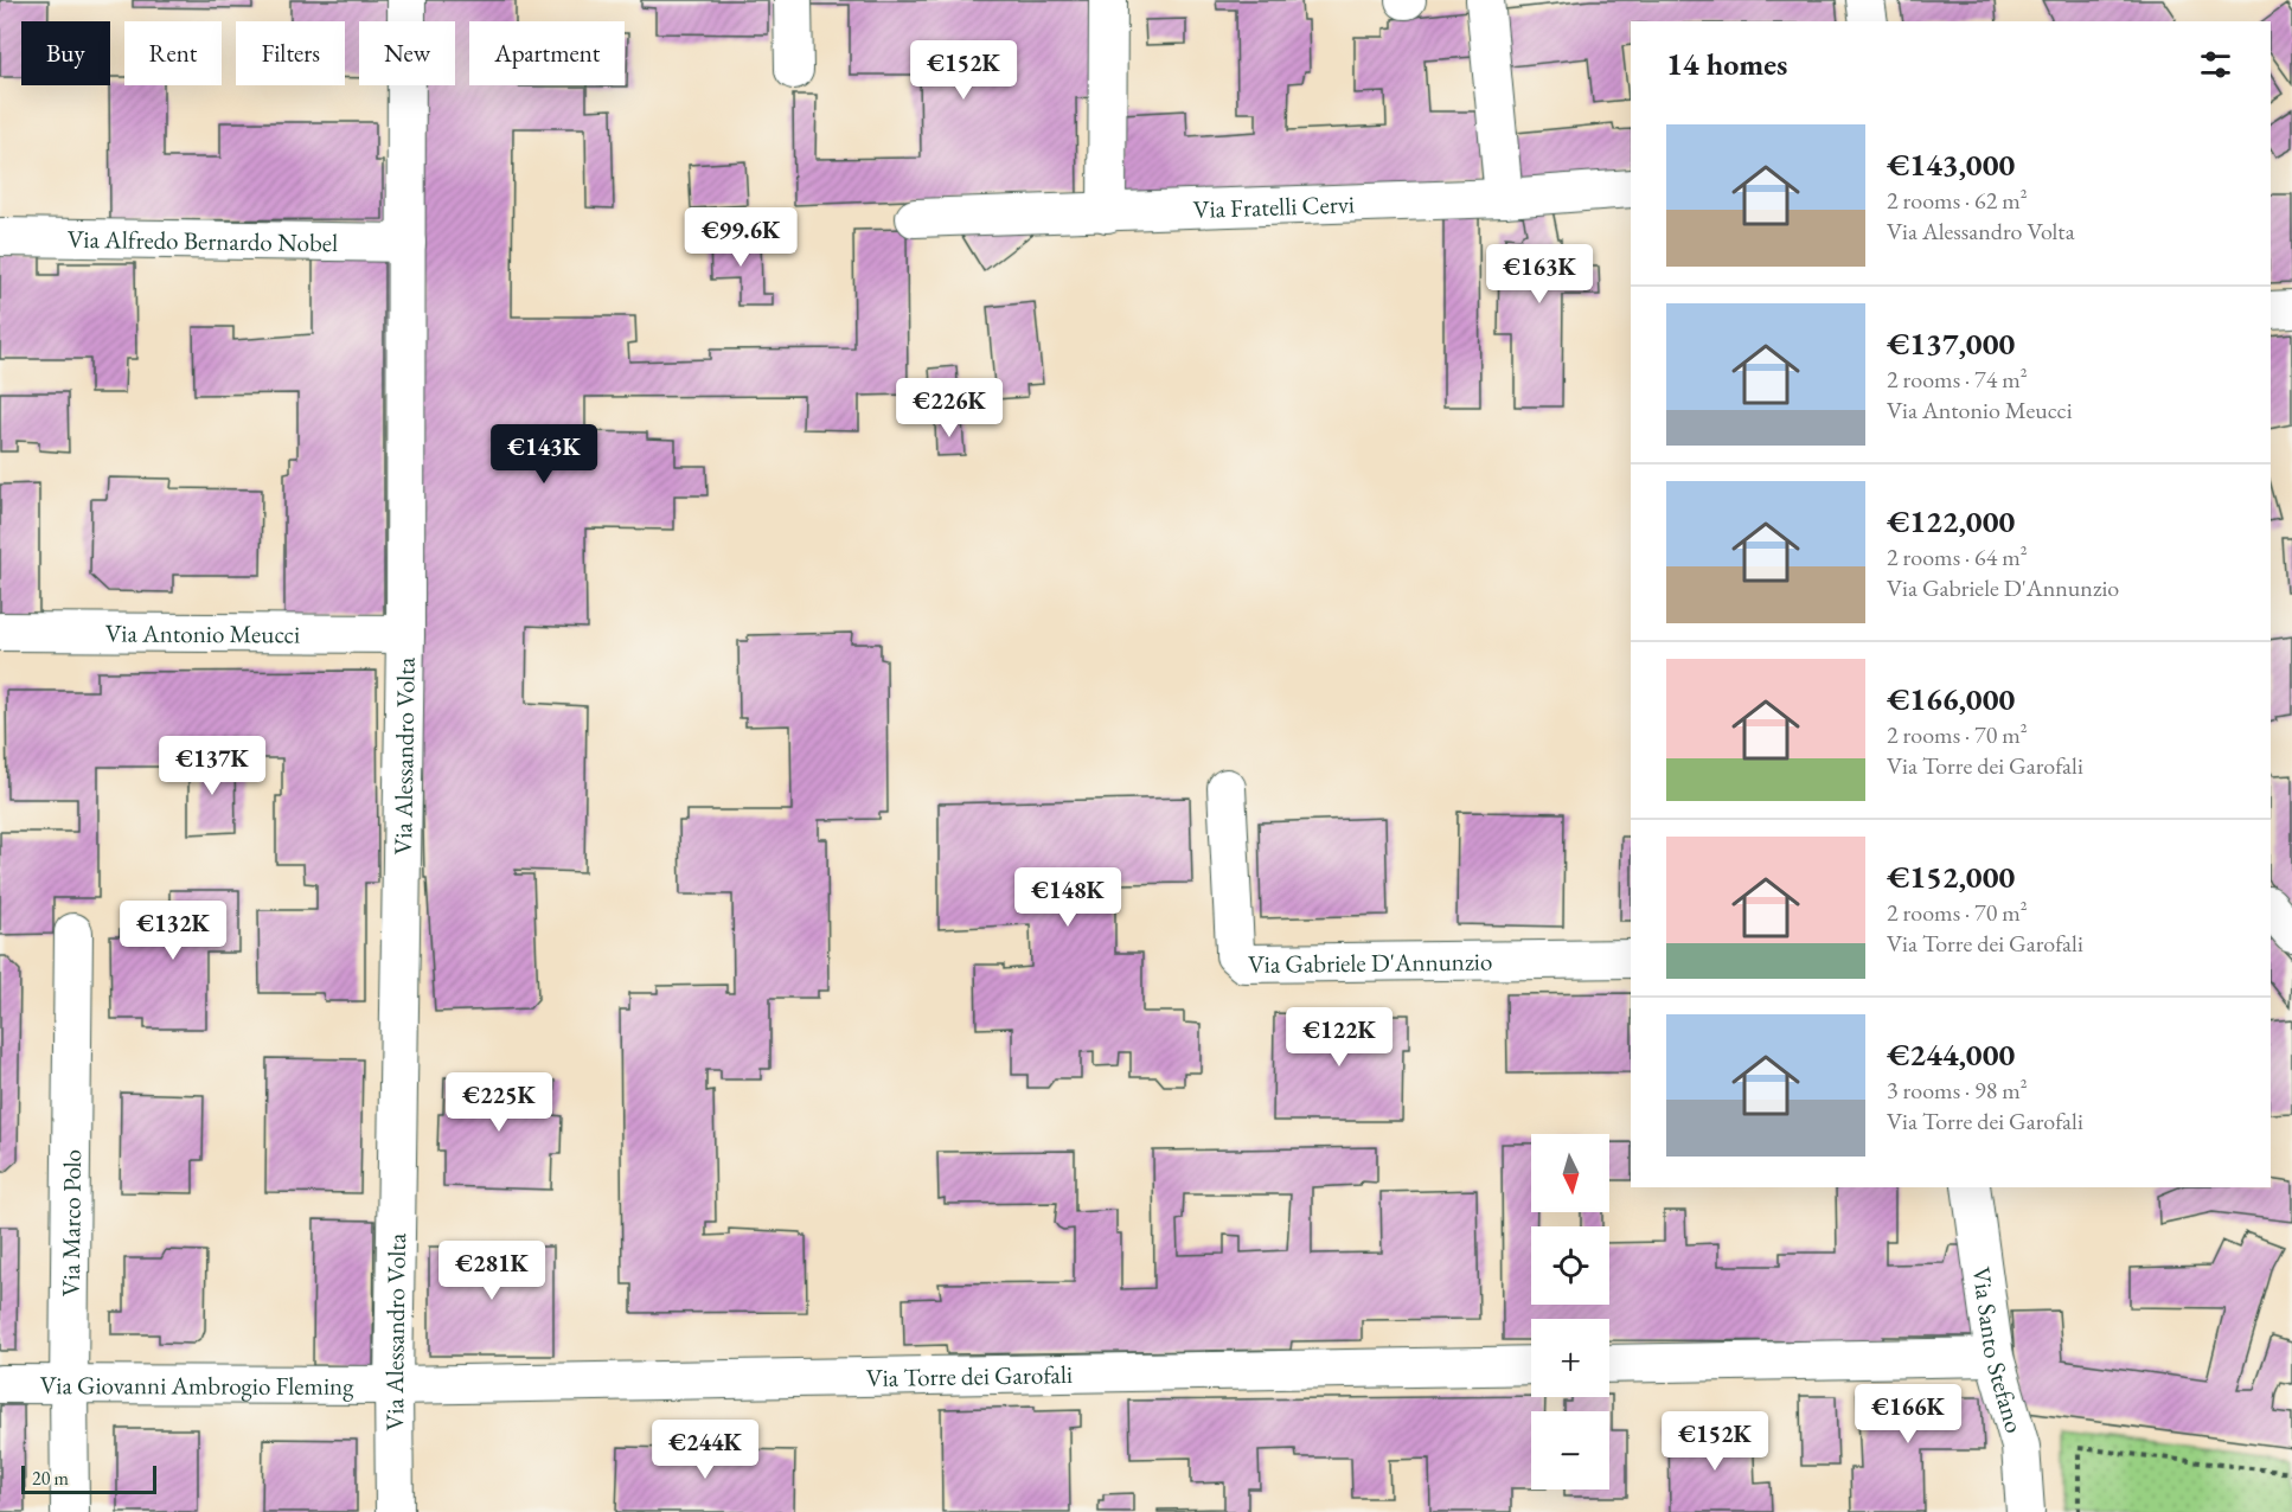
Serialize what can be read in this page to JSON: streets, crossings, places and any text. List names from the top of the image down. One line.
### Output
{"streets":{"street":["Via Fratelli Cervi","Via Alfredo Bernardo Nobel","Via Antonio Meucci","Via Alessandro Volta","Via Gabriele D'Annunzio","Via Marco Polo","Via Santo Stefano","Via Torre dei Garofali","Via Giovanni Ambrogio Fleming"]},"crossings":[["Via Alfredo Bernardo Nobel","Via Alessandro Volta"],["Via Antonio Meucci","Via Alessandro Volta"],["Via Alessandro Volta","Via Torre dei Garofali"],["Via Alessandro Volta","Via Giovanni Ambrogio Fleming"],["Via Marco Polo","Via Giovanni Ambrogio Fleming"],["Via Torre dei Garofali","Via Giovanni Ambrogio Fleming"]],"scale_bar":"20 m","north":"bottom","page":{"chip":["Buy","Rent","Filters","New","Apartment"],"heading":"14 homes","price":["€152K","€99.6K","€163K","€226K","€143K","€137K","€148K","€132K","€122K","€225K","€281K","€166K","€152K","€244K"],"list":[{"name":"€143,000","note":"2 rooms · 62 m² · Via Alessandro Volta"},{"name":"€137,000","note":"2 rooms · 74 m² · Via Antonio Meucci"},{"name":"€122,000","note":"2 rooms · 64 m² · Via Gabriele D'Annunzio"},{"name":"€166,000","note":"2 rooms · 70 m² · Via Torre dei Garofali"},{"name":"€152,000","note":"2 rooms · 70 m² · Via Torre dei Garofali"},{"name":"€244,000","note":"3 rooms · 98 m² · Via Torre dei Garofali"}],"map_buttons":["+","−"],"scale":"20 m"}}
